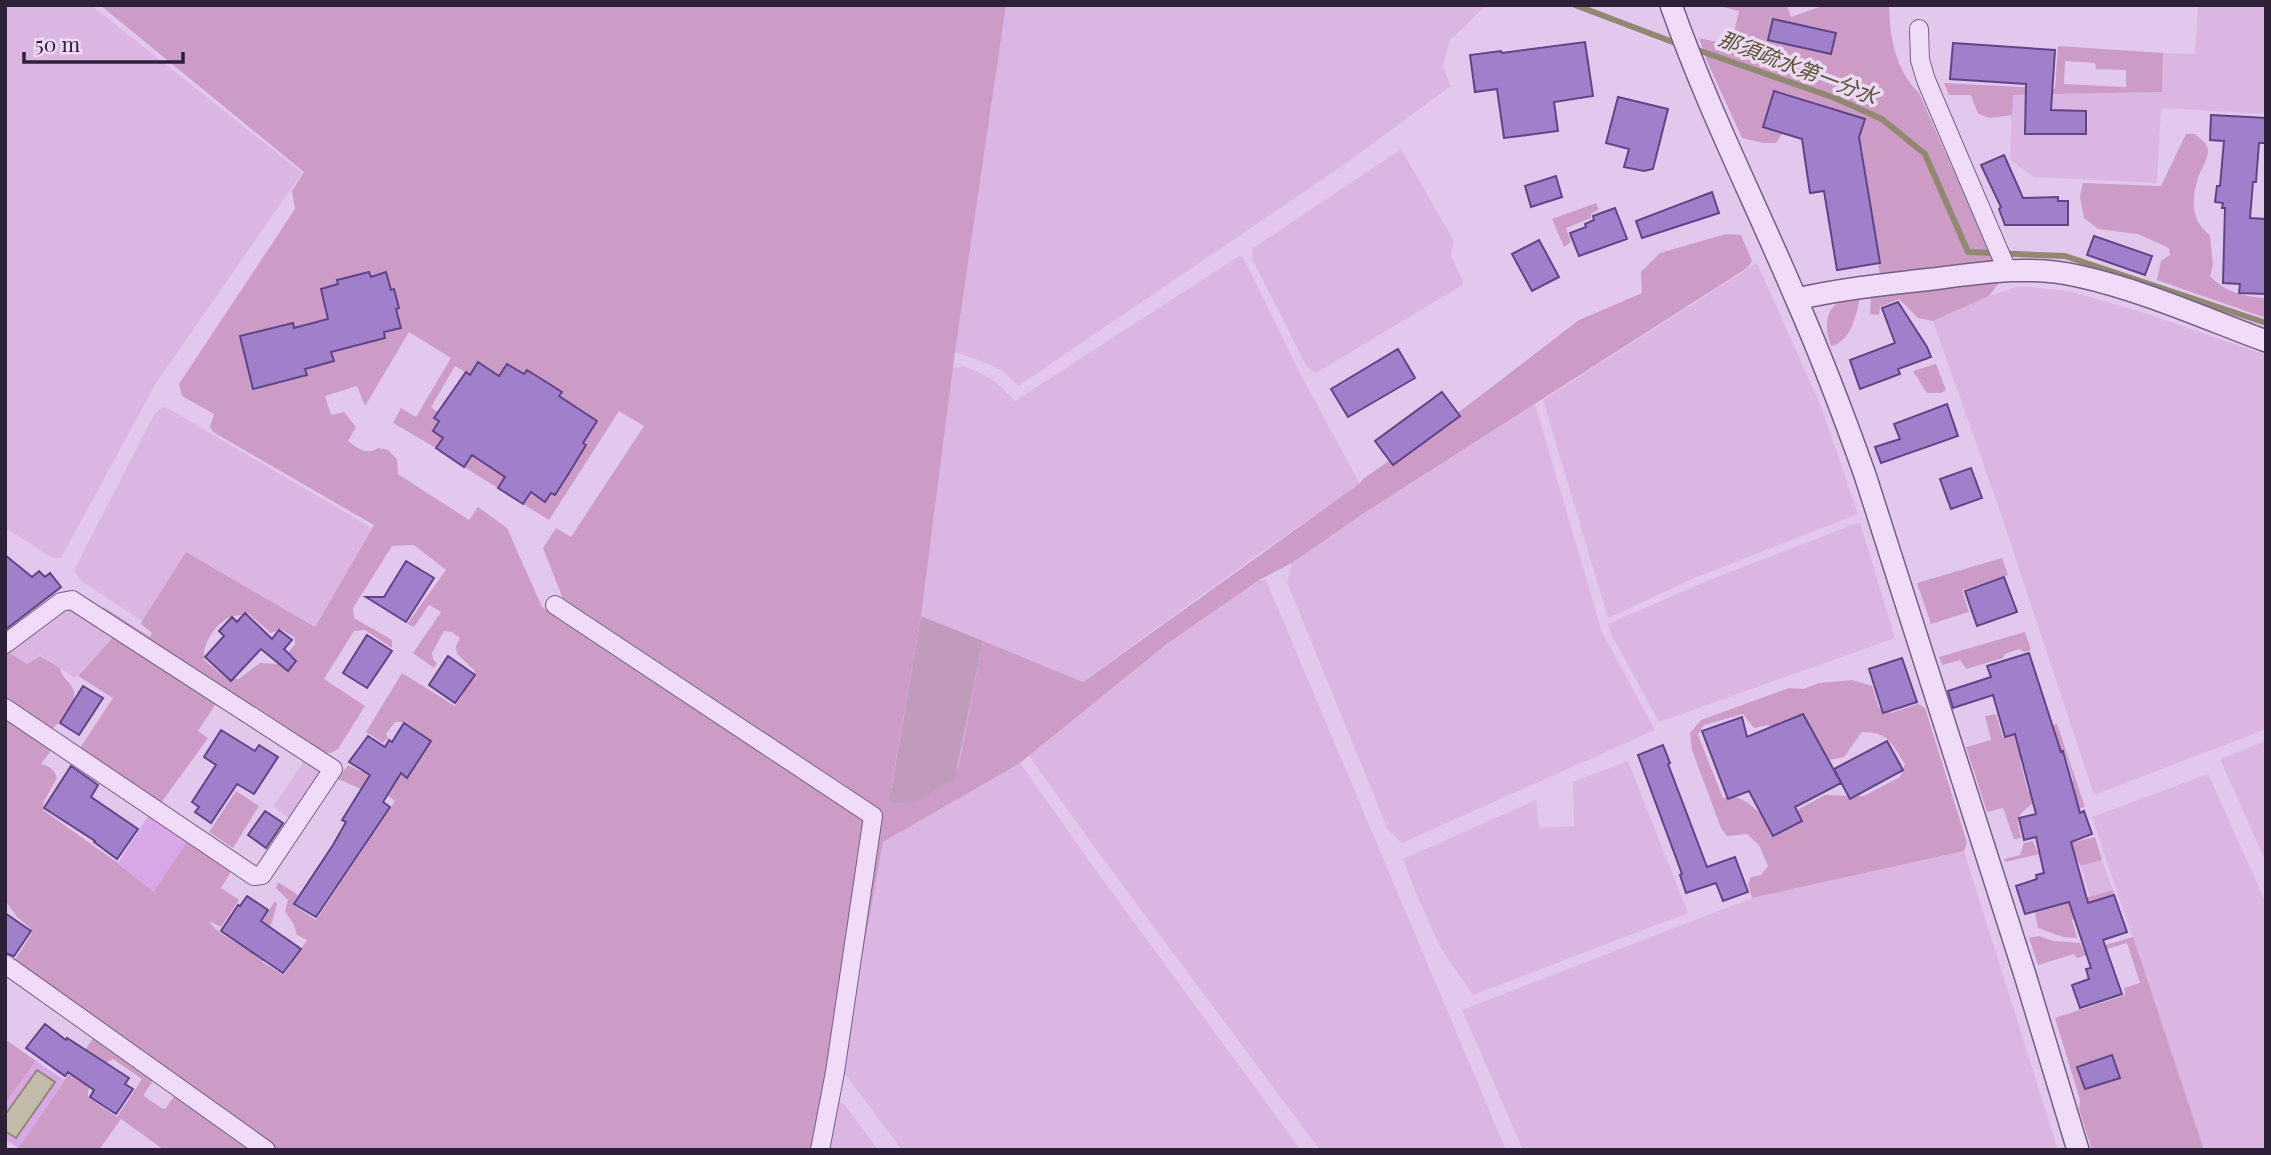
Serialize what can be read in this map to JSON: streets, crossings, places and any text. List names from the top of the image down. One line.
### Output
{"water":["那須疏水第一分水"],"scale_bar":"50 m"}
